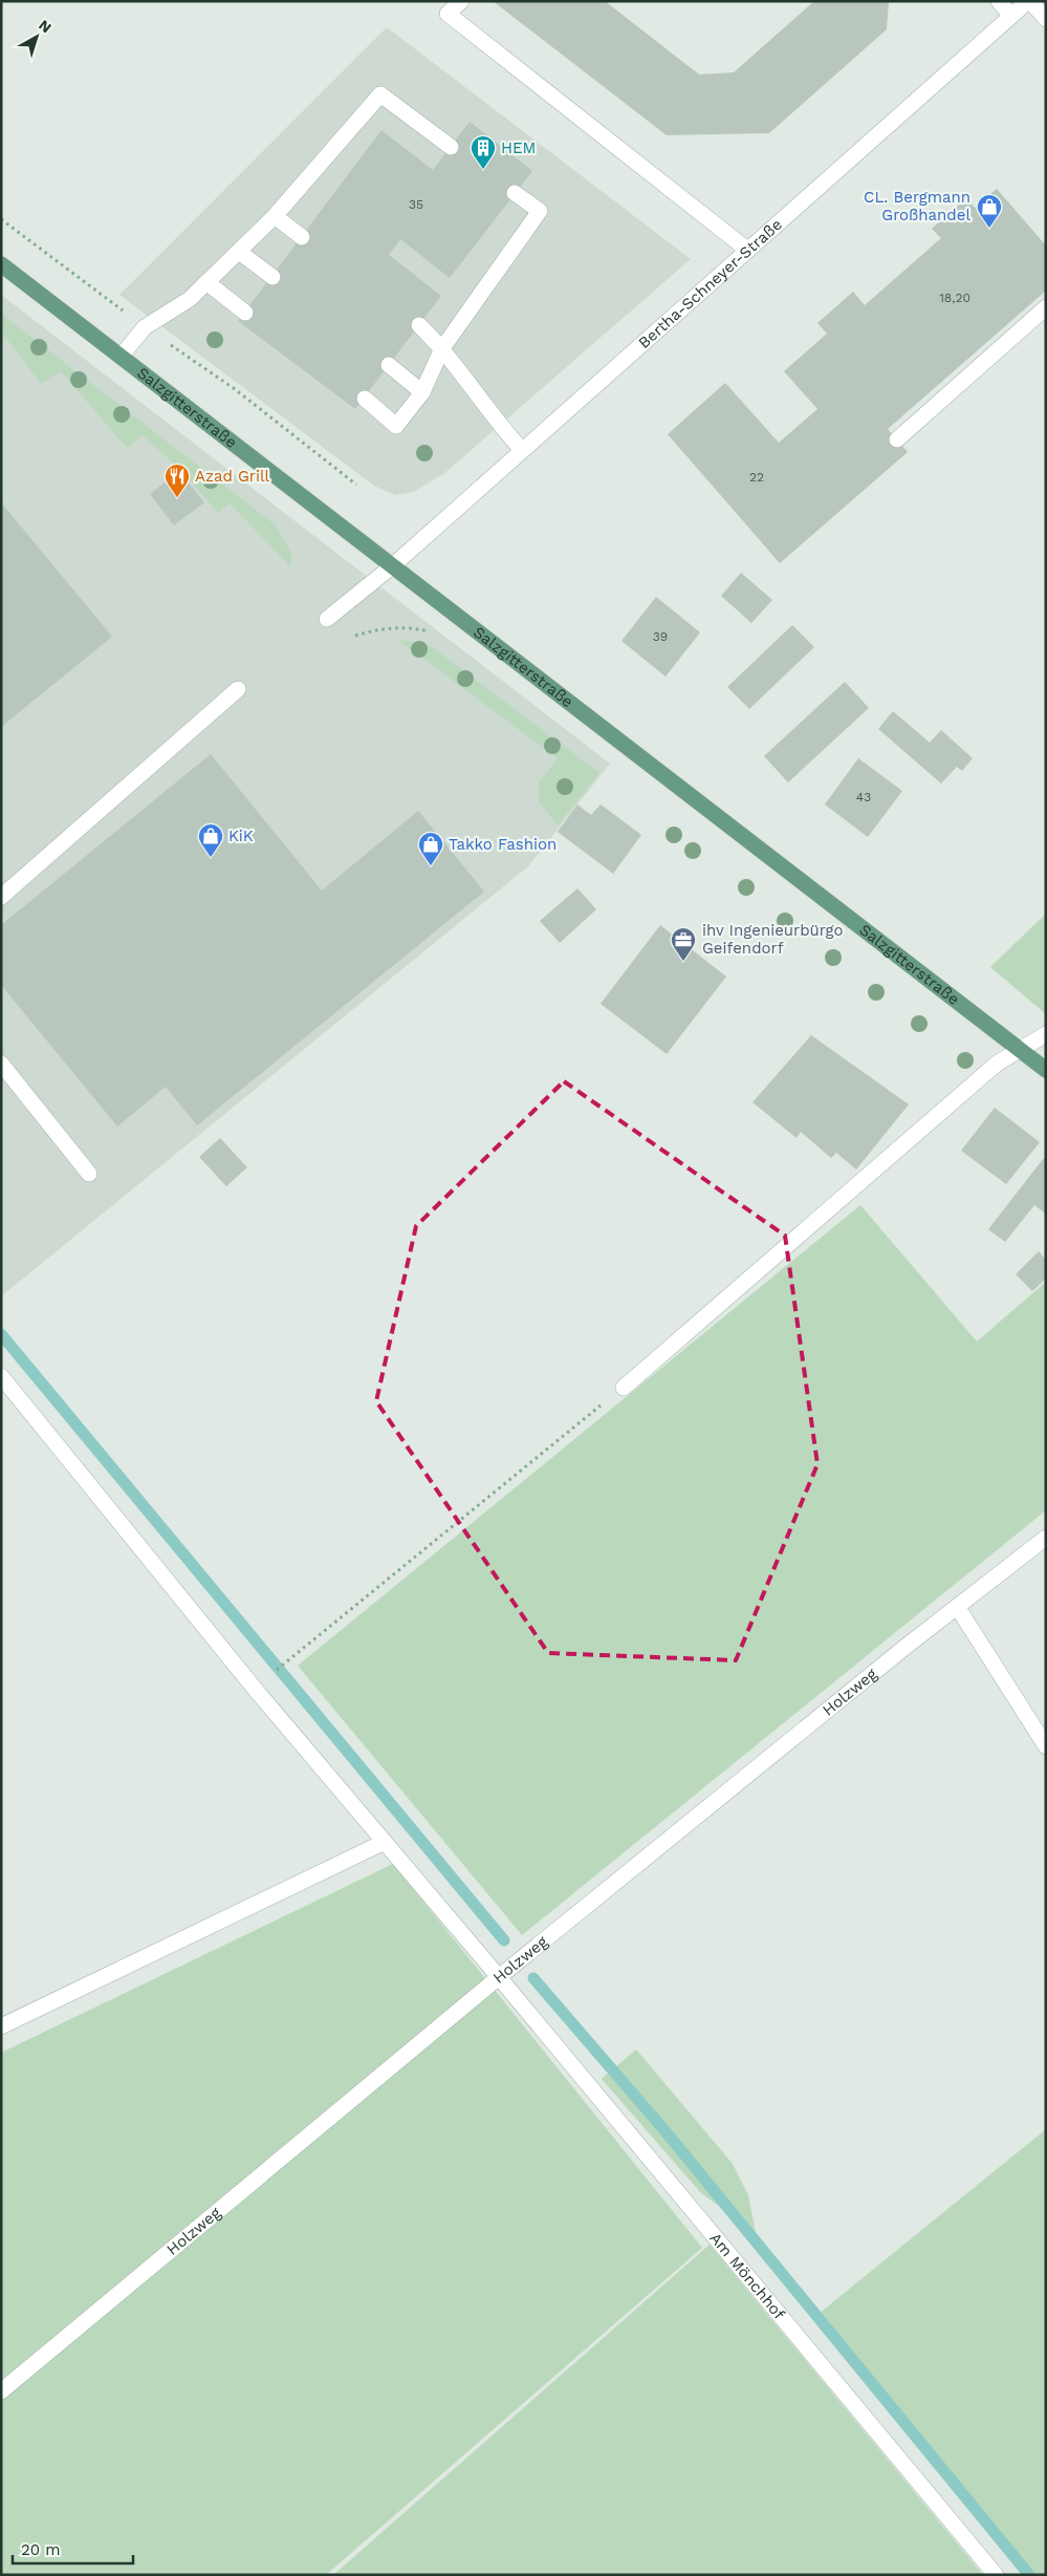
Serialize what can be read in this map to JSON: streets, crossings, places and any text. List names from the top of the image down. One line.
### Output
{"streets":{"main road":["Salzgitterstraße"],"street":["Bertha-Schneyer-Straße","Holzweg","Am Mönchhof"]},"crossings":[["Bertha-Schneyer-Straße","Salzgitterstraße"],["Holzweg","Am Mönchhof"]],"places":{"building":["HEM"],"shop":["CL. Bergmann Großhandel","KiK","Takko Fashion"],"restaurant":["Azad Grill"],"office":["ihv Ingenieurbürgo Geifendorf"]},"house_numbers":["35","18,20","22","39","43"],"scale_bar":"20 m","north":"top right"}
